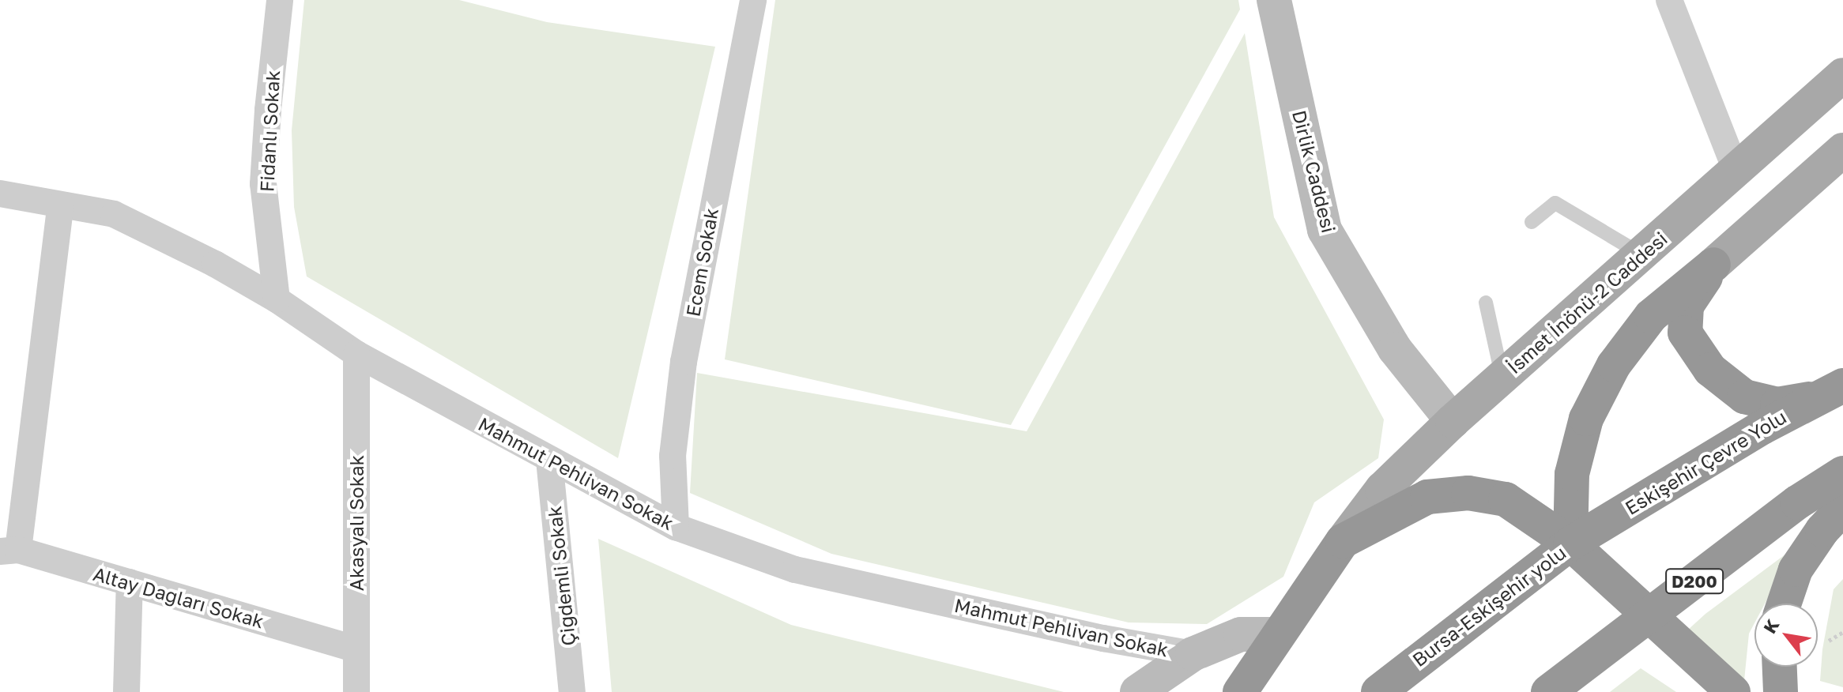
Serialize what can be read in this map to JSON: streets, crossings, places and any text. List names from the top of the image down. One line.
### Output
{"streets":{"highway":["Eskişehir Çevre Yolu","D200","Bursa-Eskişehir yolu"],"main road":["İsmet İnönü-2 Caddesi"],"street":["Fidanlı Sokak","Dirlik Caddesi","Ecem Sokak","Mahmut Pehlivan Sokak","Akasyalı Sokak","Çiğdemli Sokak","Altay Dağları Sokak"]},"crossings":[["Fidanlı Sokak","Mahmut Pehlivan Sokak"],["Dirlik Caddesi","İsmet İnönü-2 Caddesi"],["Ecem Sokak","Mahmut Pehlivan Sokak"],["Eskişehir Çevre Yolu","Bursa-Eskişehir yolu"],["Mahmut Pehlivan Sokak","Akasyalı Sokak"],["Mahmut Pehlivan Sokak","Çiğdemli Sokak"],["Akasyalı Sokak","Altay Dağları Sokak"]],"north":"top left"}
